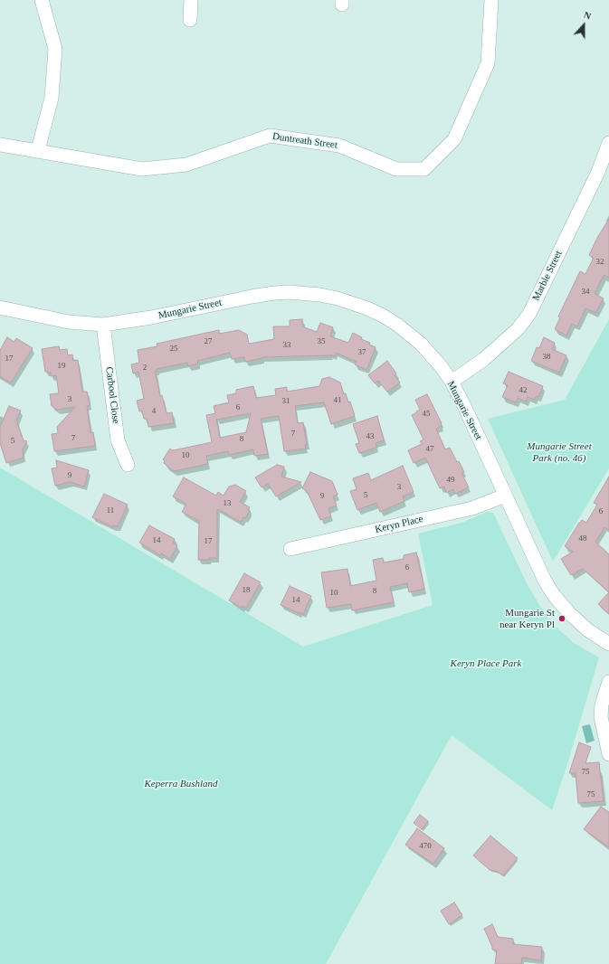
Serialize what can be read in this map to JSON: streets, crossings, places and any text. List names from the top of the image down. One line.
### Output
{"streets":{"street":["Duntreath Street","Marble Street","Mungarie Street","Carbool Close","Keryn Place"]},"crossings":[["Marble Street","Mungarie Street"],["Mungarie Street","Carbool Close"],["Mungarie Street","Keryn Place"]],"parks":["Mungarie Street Park (no. 46)","Keryn Place Park","Keperra Bushland"],"places":["Mungarie St near Keryn Pl"],"house_numbers":["32","34","27","35","33","25","37","38","17","19","2","42","3","41","31","6","4","45","7","43","7","8","5","47","10","9","49","3","5","9","13","11","6","48","14","17","6","18","8","10","14","75","75","470"],"north":"top"}
